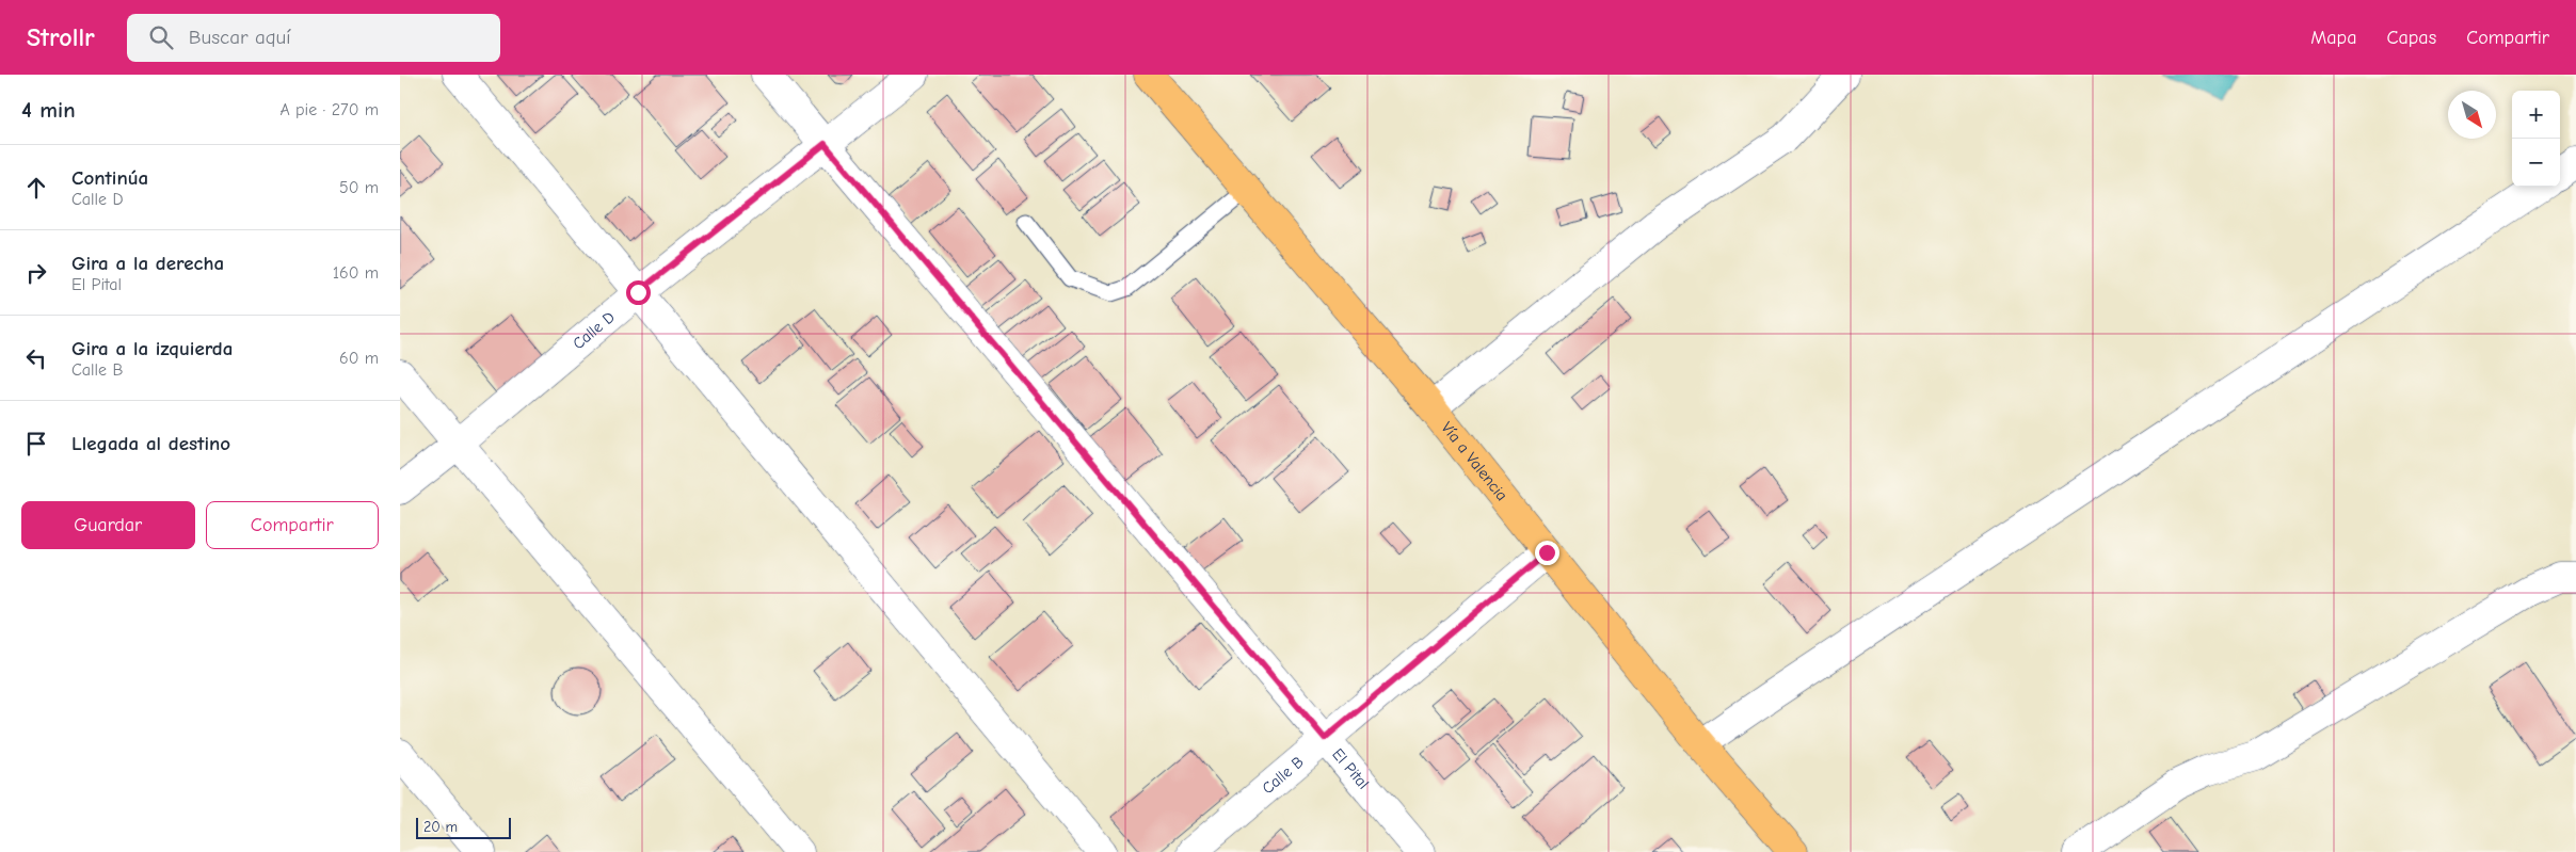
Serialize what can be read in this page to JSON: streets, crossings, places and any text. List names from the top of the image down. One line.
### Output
{"streets":{"highway":["Vía a Valencia"],"street":["Calle D","El Pital","Calle B"]},"crossings":[["Calle D","El Pital"],["Vía a Valencia","Calle B"],["El Pital","Calle B"]],"scale_bar":"20 m","north":"bottom right","page":{"header":"Strollr","search":"Buscar aquí","nav":["Mapa","Capas","Compartir"],"heading":["4 min","A pie · 270 m"],"map_buttons":["+","−"],"list":[["Continúa","Calle D","50 m"],["Gira a la derecha","El Pital","160 m"],["Gira a la izquierda","Calle B","60 m"],"Llegada al destino"],"buttons":["Guardar","Compartir"],"scale":"20 m"}}
